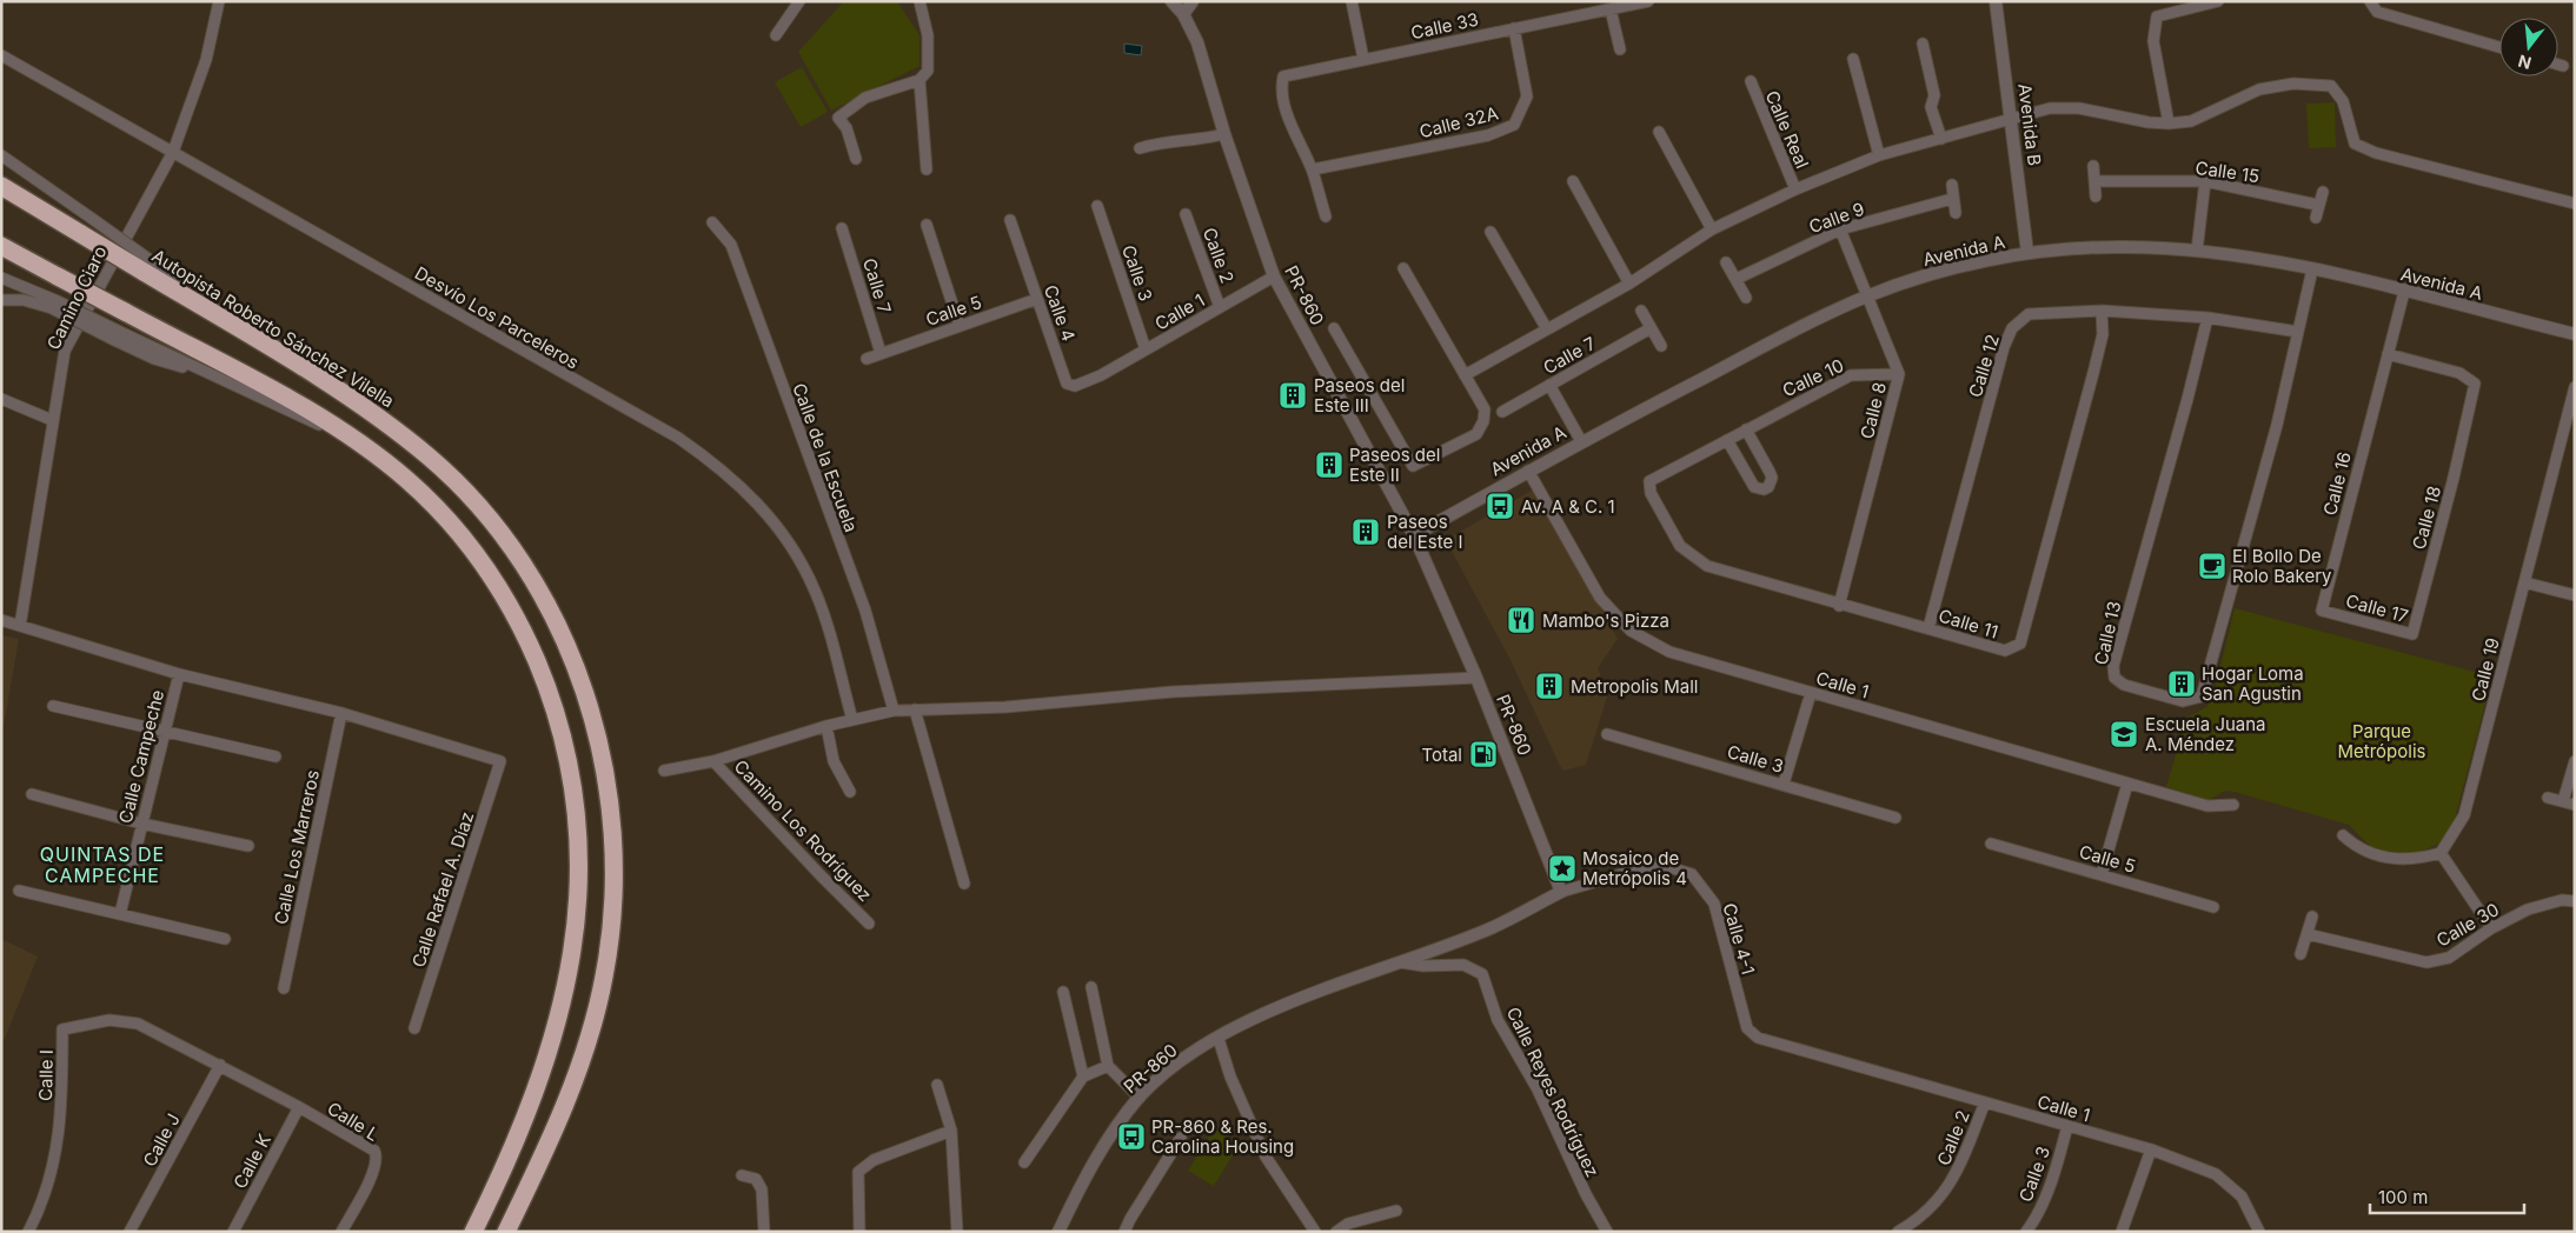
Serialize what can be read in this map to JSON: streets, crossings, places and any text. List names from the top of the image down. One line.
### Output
{"streets":{"highway":["Autopista Roberto Sánchez Vilella"],"street":["Calle 33","Calle 32A","Avenida B","Calle Real","Calle 15","Calle 9","Avenida A","Calle 2","Calle 3","Calle 7","PR-860","Camino Ciaro","Calle 5","Calle 1","Calle 4","Desvío Los Parceleros","Calle 12","Calle 10","Calle 8","Calle de la Escuela","Calle 16","Calle 18","Calle 17","Calle 11","Calle 13","Calle 19","Calle Campeche","Camino Los Rodríguez","Calle Los Marreros","Calle Rafael A. Díaz","Calle 30","Calle 4-1","Calle I","Calle Reyes Rodríguez","Calle L","Calle J","Calle K"]},"crossings":[["Calle 33","Calle 32A"],["Avenida B","Avenida A"],["Calle 9","Calle 8"],["Avenida A","PR-860"],["Avenida A","Calle 1"],["Avenida A","Calle 8"],["Avenida A","Calle 13"],["Calle 2","Calle 1"],["Calle 3","Calle 1"],["Calle 7","Calle 5"],["PR-860","Calle 1"],["PR-860","Calle 4-1"],["PR-860","Calle Reyes Rodríguez"],["Camino Ciaro","Desvío Los Parceleros"],["Calle 5","Calle 4"],["Calle 1","Calle 4"],["Calle 1","Calle 4-1"],["Calle 12","Calle 11"],["Calle 12","Calle 13"],["Calle 10","Calle 8"],["Calle 10","Calle 11"],["Calle 8","Calle 11"],["Calle 16","Calle 18"],["Calle 16","Calle 17"],["Calle 18","Calle 17"],["Calle Los Marreros","Calle Rafael A. Díaz"],["Calle I","Calle L"],["Calle I","Calle J"],["Calle I","Calle K"],["Calle L","Calle K"]],"districts":["QUINTAS DE CAMPECHE"],"parks":["Parque Metrópolis"],"places":{"building":["Paseos del Este III","Paseos del Este II","Paseos del Este I","Hogar Loma San Agustin","Metropolis Mall"],"bus stop":["Av. A & C. 1","PR-860 & Res. Carolina Housing"],"cafe":["El Bollo De Rolo Bakery"],"restaurant":["Mambo's Pizza"],"school or university":["Escuela Juana A. Méndez"],"fuel station":["Total"],"place":["Mosaico de Metrópolis 4"]},"scale_bar":"100 m","north":"bottom"}
